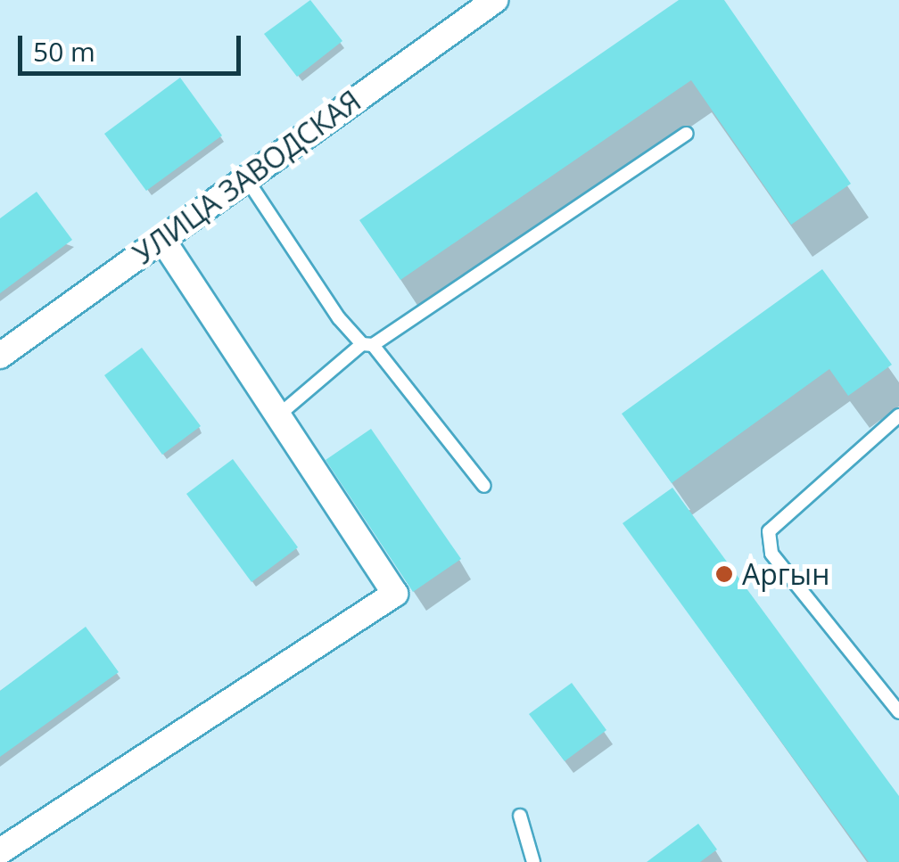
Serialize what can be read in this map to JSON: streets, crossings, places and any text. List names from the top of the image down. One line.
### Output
{"streets":{"street":["УЛИЦА ЗАВОДСКАЯ"]},"places":["Аргын"],"scale_bar":"50 m"}
